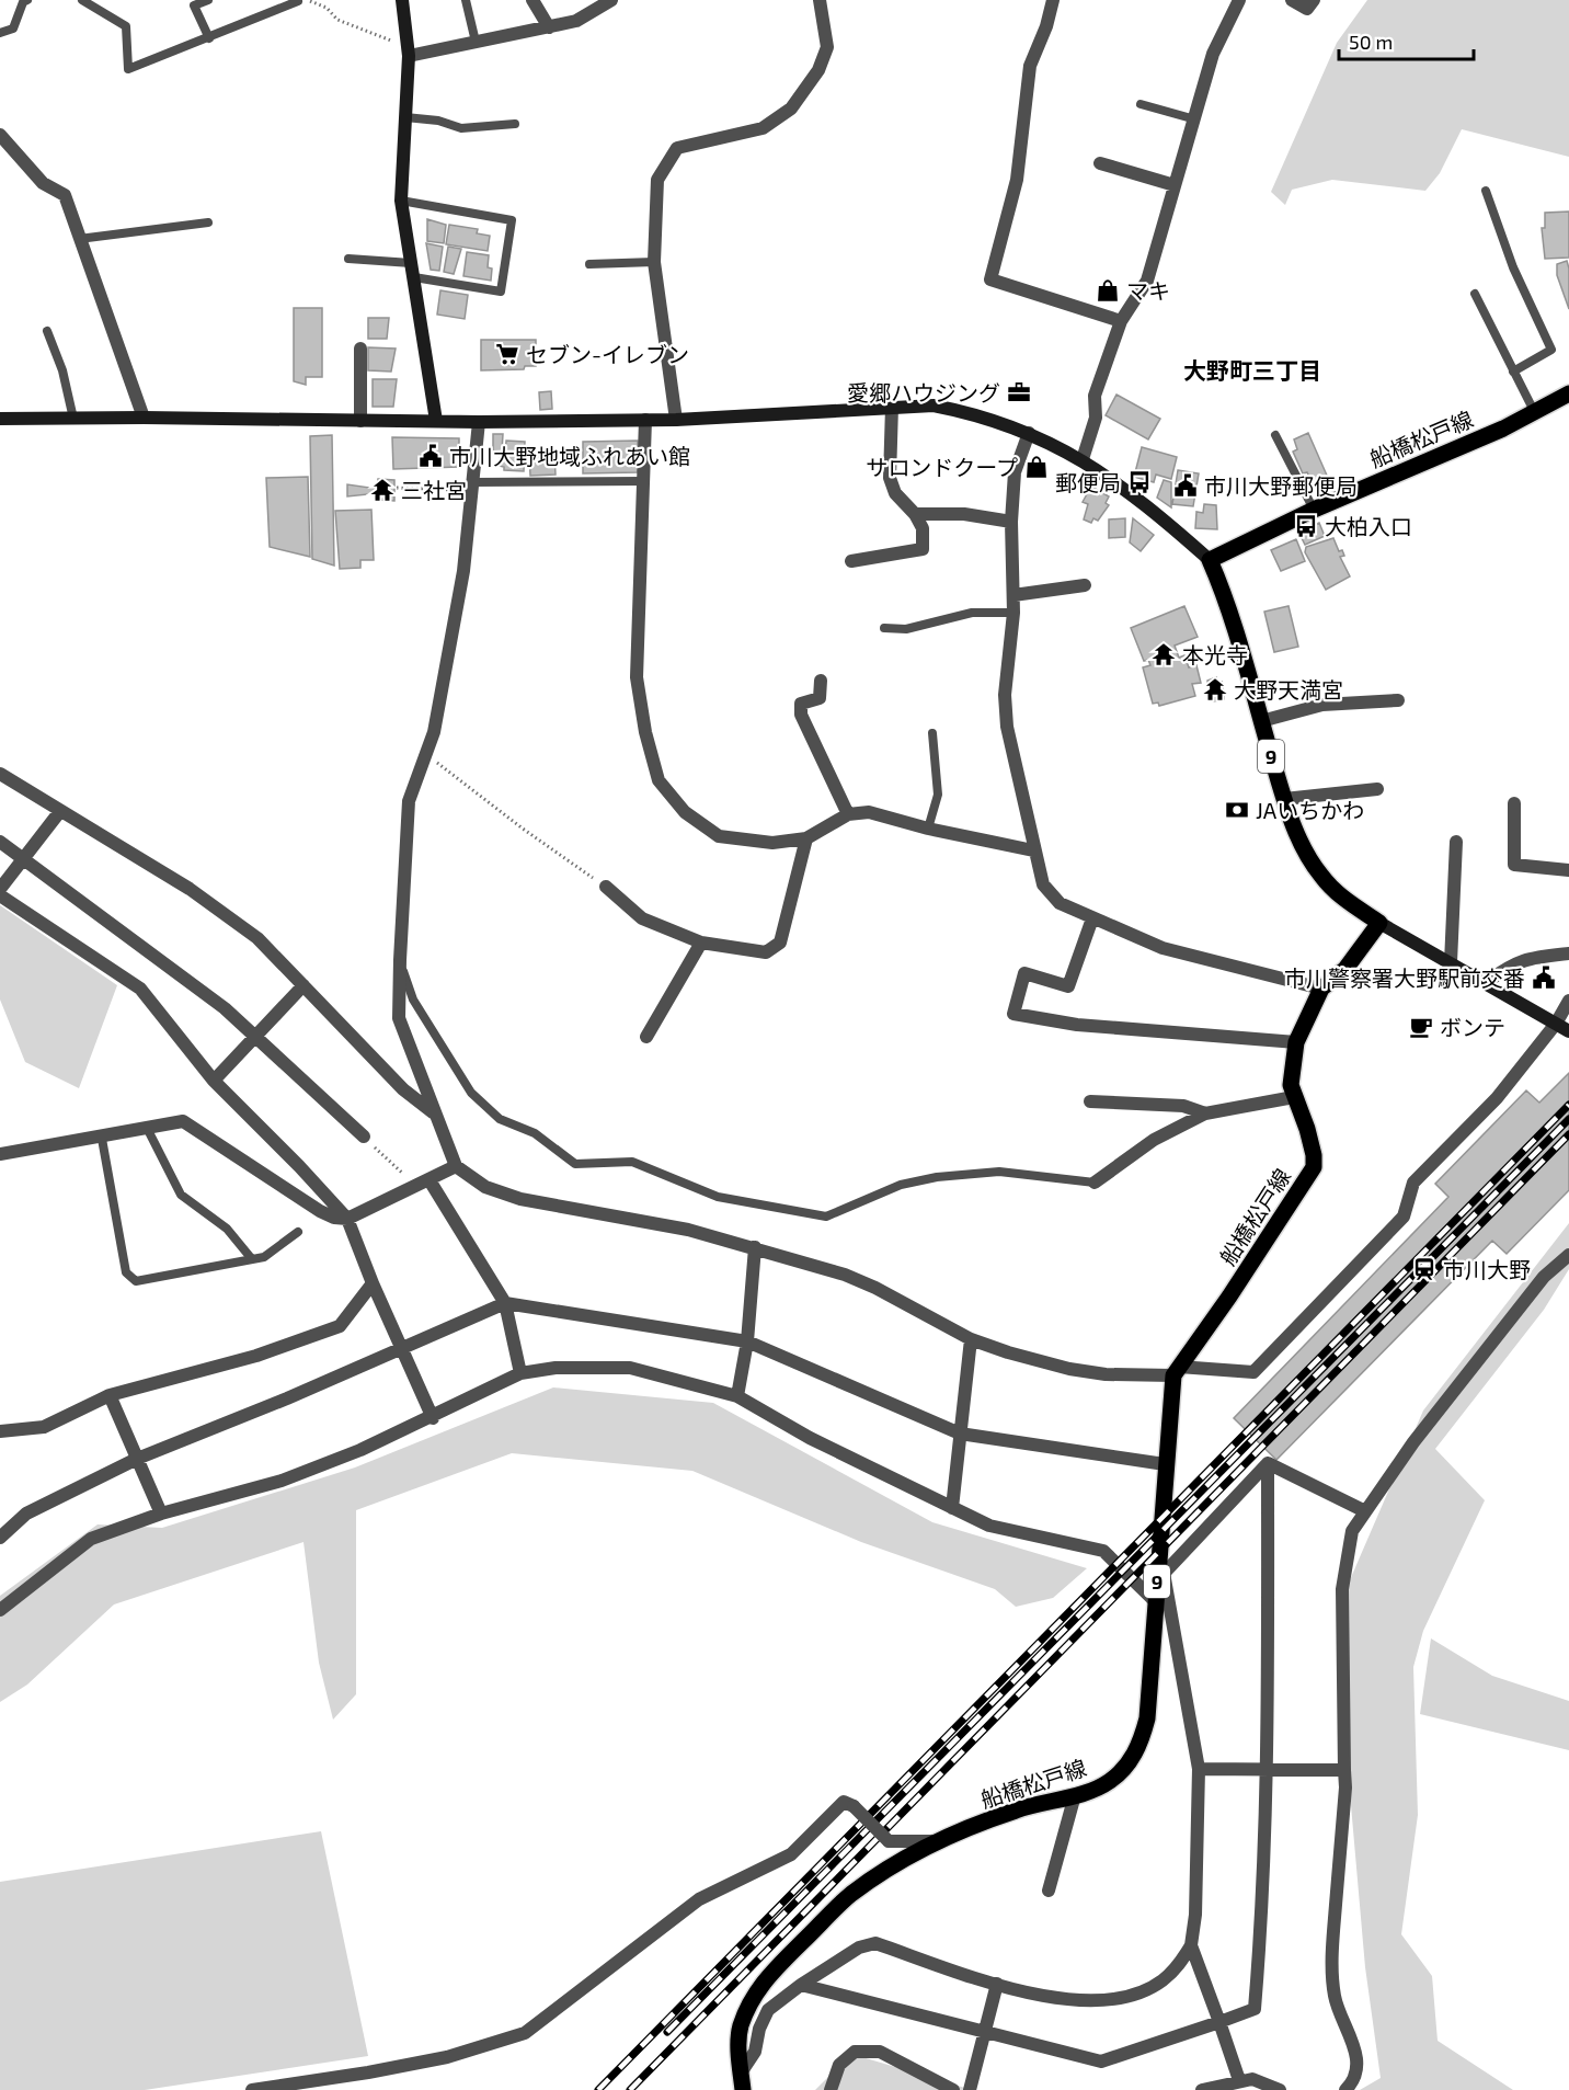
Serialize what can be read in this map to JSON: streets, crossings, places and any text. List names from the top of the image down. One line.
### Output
{"streets":{"main road":["船橋松戸線","9"]},"crossings":[["船橋松戸線","9"]],"districts":["大野町三丁目"],"places":{"shop":["マキ","サロンドクープ"],"supermarket":["セブン-イレブン"],"office":["愛郷ハウジング"],"public building":["市川大野地域ふれあい館","市川大野郵便局","市川警察署大野駅前交番"],"bus stop":["郵便局","大柏入口"],"temple":["三社宮","本光寺","大野天満宮"],"bank":["JAいちかわ"],"cafe":["ボンテ"],"station":["市川大野"]},"scale_bar":"50 m"}
